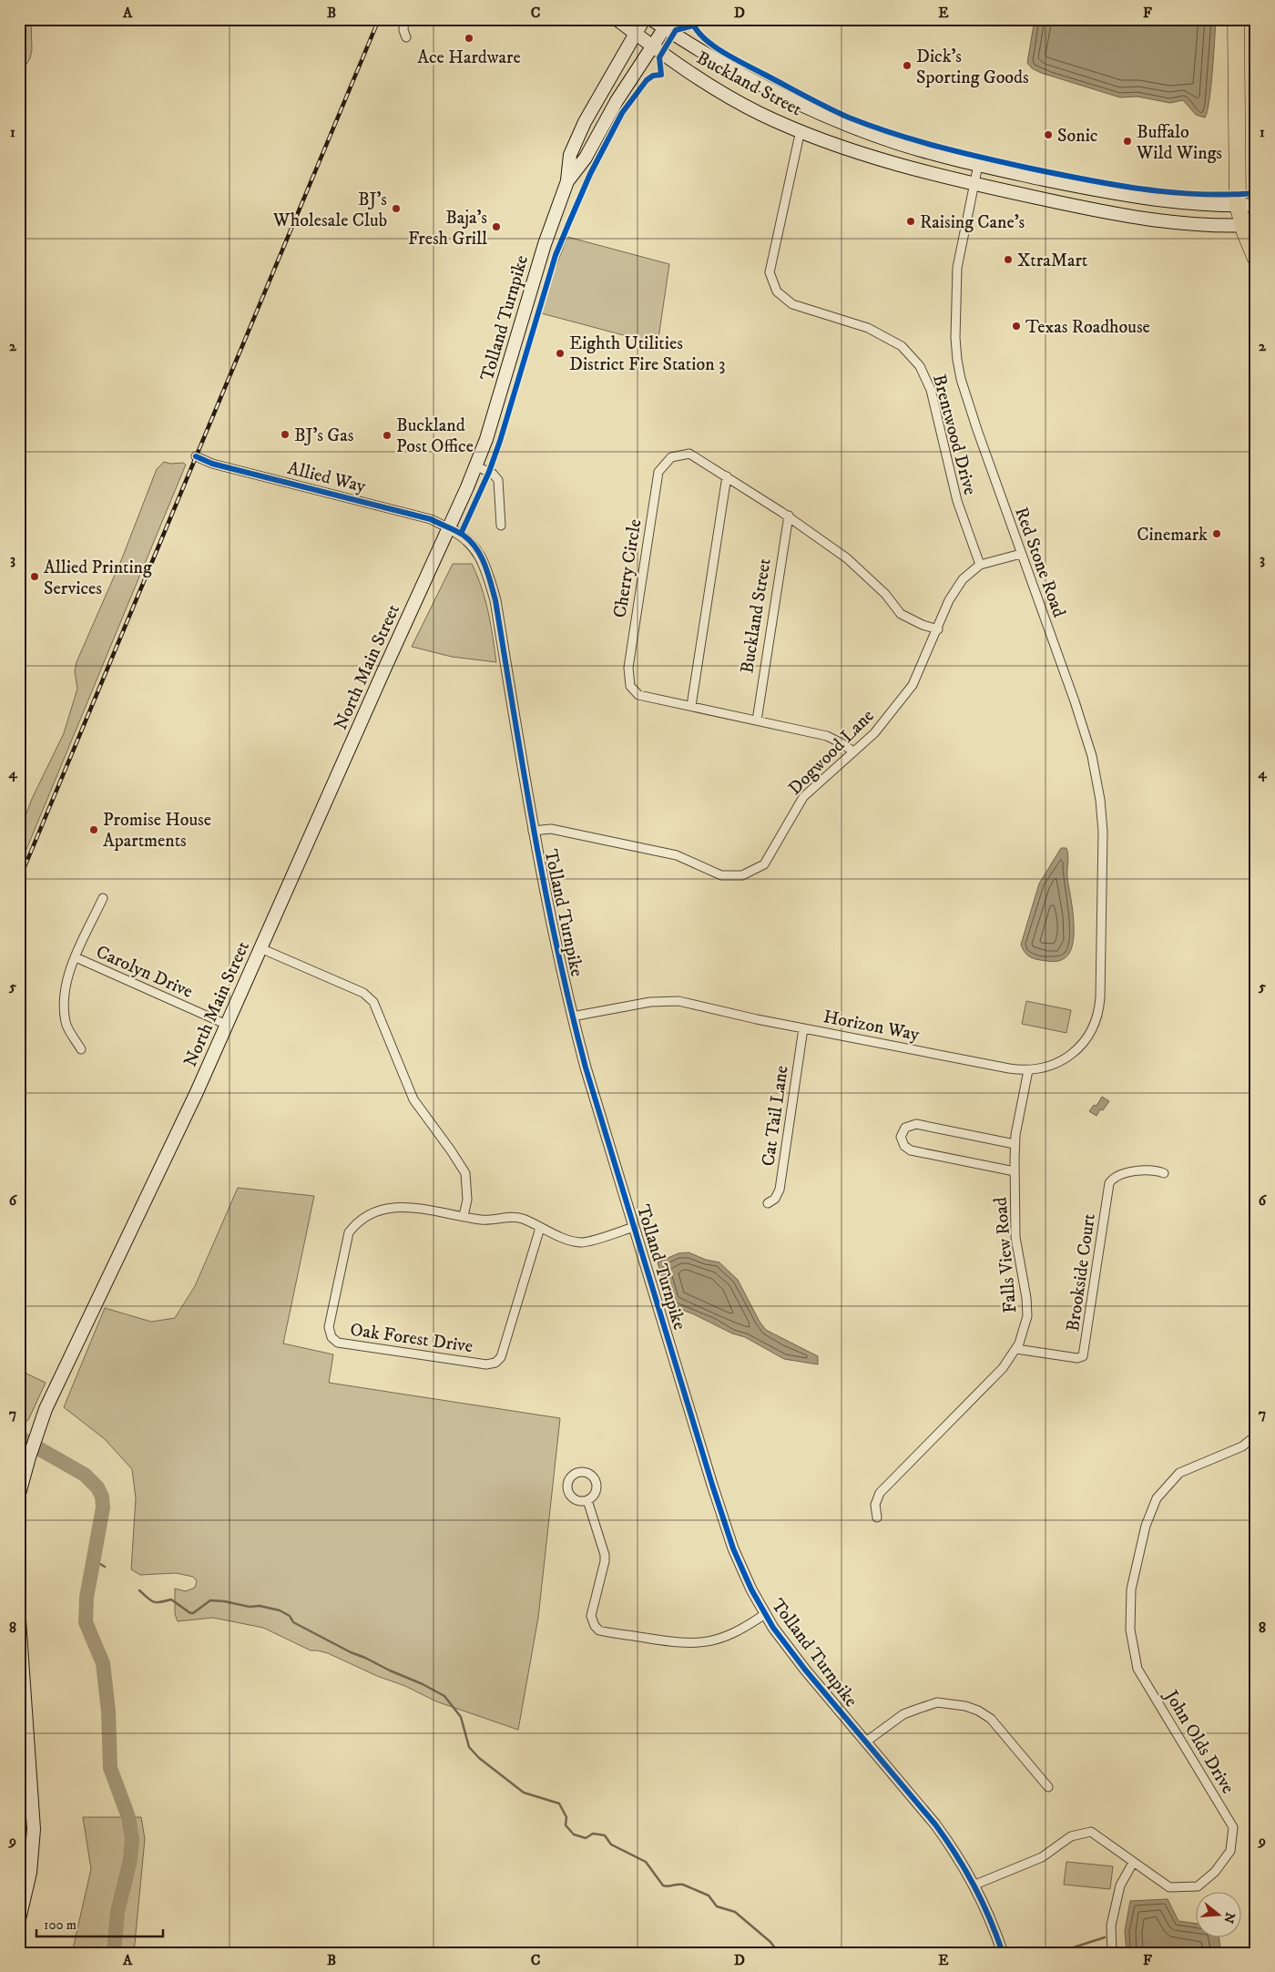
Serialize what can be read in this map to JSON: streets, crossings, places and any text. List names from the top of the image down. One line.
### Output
{"streets":{"main road":["Buckland Street","Tolland Turnpike","North Main Street"],"street":["Brentwood Drive","Allied Way","Red Stone Road","Cherry Circle","Dogwood Lane","Carolyn Drive","Horizon Way","Cat Tail Lane","Falls View Road","Brookside Court","Oak Forest Drive","John Olds Drive"]},"crossings":[["Buckland Street","Tolland Turnpike"],["Buckland Street","Brentwood Drive"],["Buckland Street","Red Stone Road"],["Buckland Street","Cherry Circle"],["Tolland Turnpike","Allied Way"],["Tolland Turnpike","North Main Street"],["Tolland Turnpike","Dogwood Lane"],["Tolland Turnpike","Horizon Way"],["Tolland Turnpike","Oak Forest Drive"],["Tolland Turnpike","John Olds Drive"],["Brentwood Drive","Dogwood Lane"],["Allied Way","North Main Street"],["Red Stone Road","Dogwood Lane"],["Red Stone Road","Horizon Way"],["Cherry Circle","Dogwood Lane"],["North Main Street","Carolyn Drive"],["Horizon Way","Cat Tail Lane"],["Horizon Way","Falls View Road"],["Falls View Road","Brookside Court"]],"places":["Ace Hardware","Dick's Sporting Goods","Sonic","Buffalo Wild Wings","BJ's Wholesale Club","Raising Cane's","Baja's Fresh Grill","XtraMart","Texas Roadhouse","Eighth Utilities District Fire Station 3","BJ's Gas","Buckland Post Office","Cinemark","Allied Printing Services","Promise House Apartments"],"scale_bar":"100 m","north":"right","grid":{"columns":["A","B","C","D","E","F"],"rows":["1","2","3","4","5","6","7","8","9"]}}
